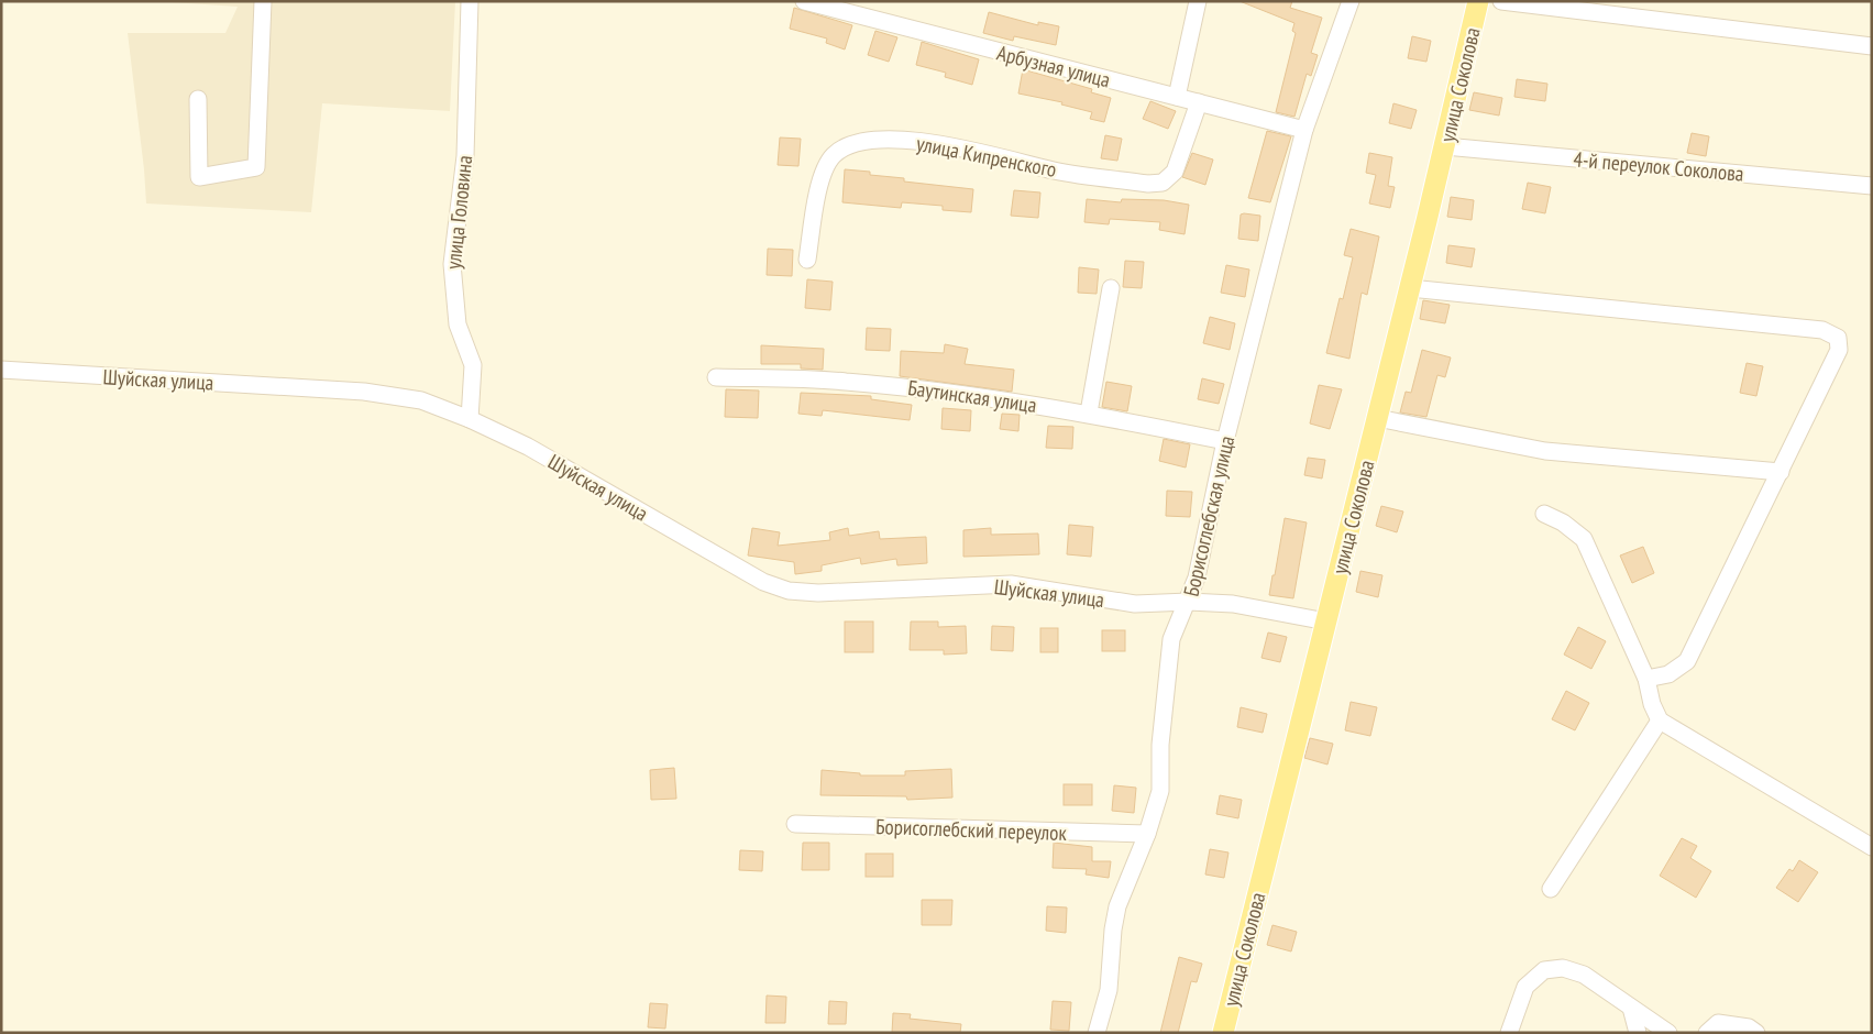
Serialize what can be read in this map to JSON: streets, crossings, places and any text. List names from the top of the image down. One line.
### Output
{"streets":{"main road":["улица Соколова"],"street":["Арбузная улица","улица Кипренского","4-й переулок Соколова","улица Головина","Шуйская улица","Баутинская улица","Борисоглебская улица","Борисоглебский переулок"]},"crossings":[["Арбузная улица","улица Кипренского"],["Арбузная улица","Борисоглебская улица"],["улица Соколова","4-й переулок Соколова"],["улица Соколова","Шуйская улица"],["улица Головина","Шуйская улица"],["Шуйская улица","Борисоглебская улица"],["Баутинская улица","Борисоглебская улица"],["Борисоглебская улица","Борисоглебский переулок"]]}
